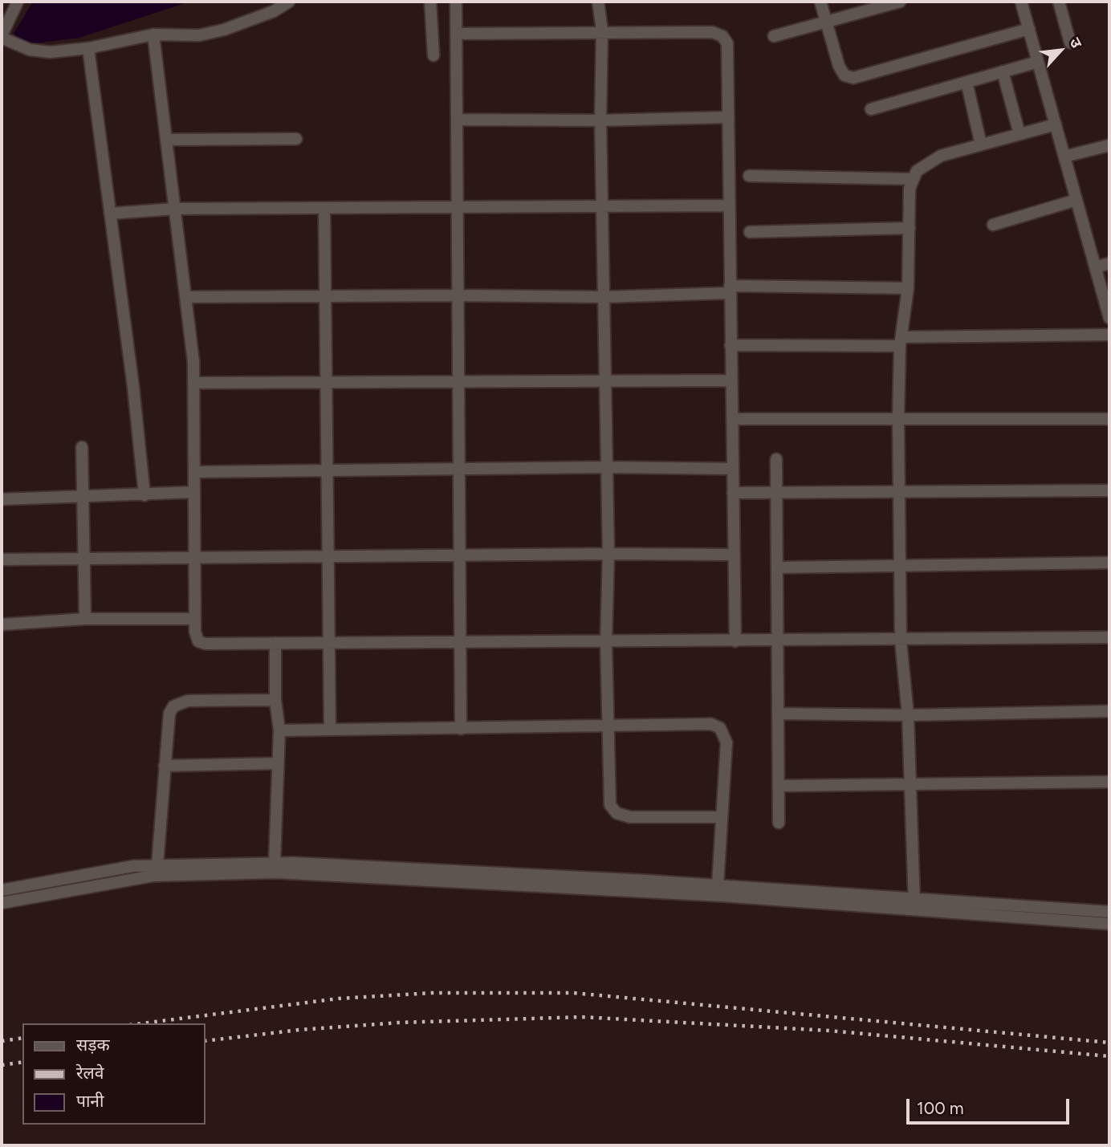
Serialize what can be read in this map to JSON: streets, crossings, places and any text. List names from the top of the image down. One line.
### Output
{"legend":["सड़क","रेलवे","पानी"],"scale_bar":"100 m","north":"top right"}
